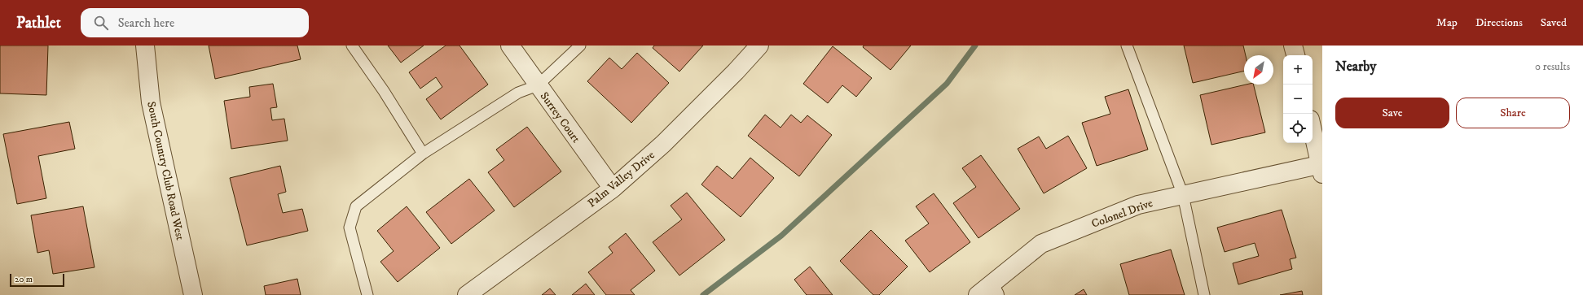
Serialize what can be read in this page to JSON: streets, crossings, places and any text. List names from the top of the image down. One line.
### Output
{"streets":{"street":["Surrey Court","South Country Club Road West","Palm Valley Drive","Colonel Drive"]},"crossings":[["Surrey Court","Palm Valley Drive"]],"scale_bar":"20 m","north":"bottom left","page":{"header":"Pathlet","search":"Search here","nav":["Map","Directions","Saved"],"heading":["Nearby","0 results"],"map_buttons":["+","−"],"buttons":["Save","Share"],"scale":"20 m"}}
